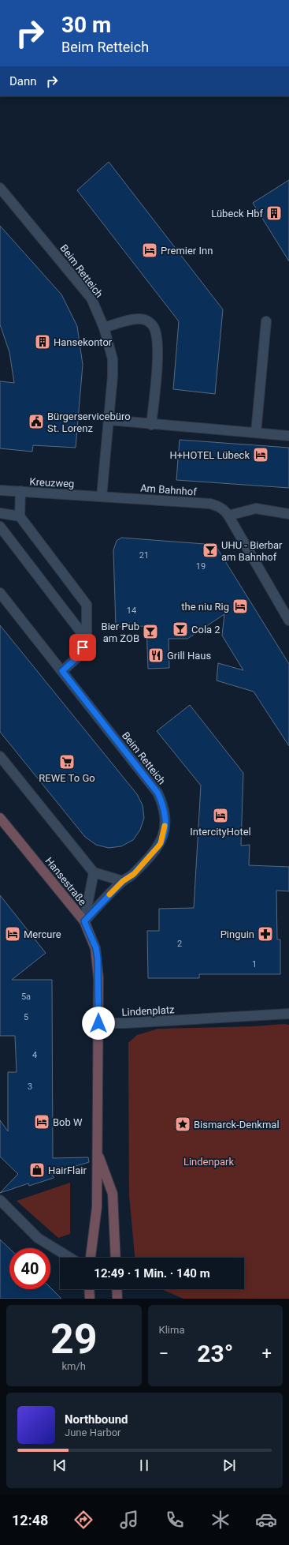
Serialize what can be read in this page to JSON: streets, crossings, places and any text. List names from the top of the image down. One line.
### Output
{"streets":{"street":["Beim Retteich","Kreuzweg","Am Bahnhof","Hansestraße","Lindenplatz"]},"crossings":[["Beim Retteich","Kreuzweg"],["Beim Retteich","Am Bahnhof"],["Beim Retteich","Hansestraße"],["Kreuzweg","Am Bahnhof"],["Hansestraße","Lindenplatz"]],"parks":["Lindenpark"],"places":{"building":["Lübeck Hbf","Hansekontor"],"hotel":["Premier Inn","H+HOTEL Lübeck","the niu Rig","IntercityHotel","Mercure","Bob W"],"public building":["Bürgerservicebüro St. Lorenz"],"bar":["UHU - Bierbar am Bahnhof","Cola 2","Bier Pub am ZOB"],"restaurant":["Grill Haus"],"supermarket":["REWE To Go"],"pharmacy":["Pinguin"],"place":["Bismarck-Denkmal"],"shop":["HairFlair"]},"house_numbers":["21","19","14","2","1","5a","5","4","3"],"page":{"turn":["30 m","Beim Retteich"],"then":"Dann","limit":"40","trip":"12:49 · 1 Min. · 140 m","tile":[["29","km/h"],"Klima"],"heat":["−","23°","+"],"song":["Northbound","June Harbor"],"tabs":"12:48"}}
